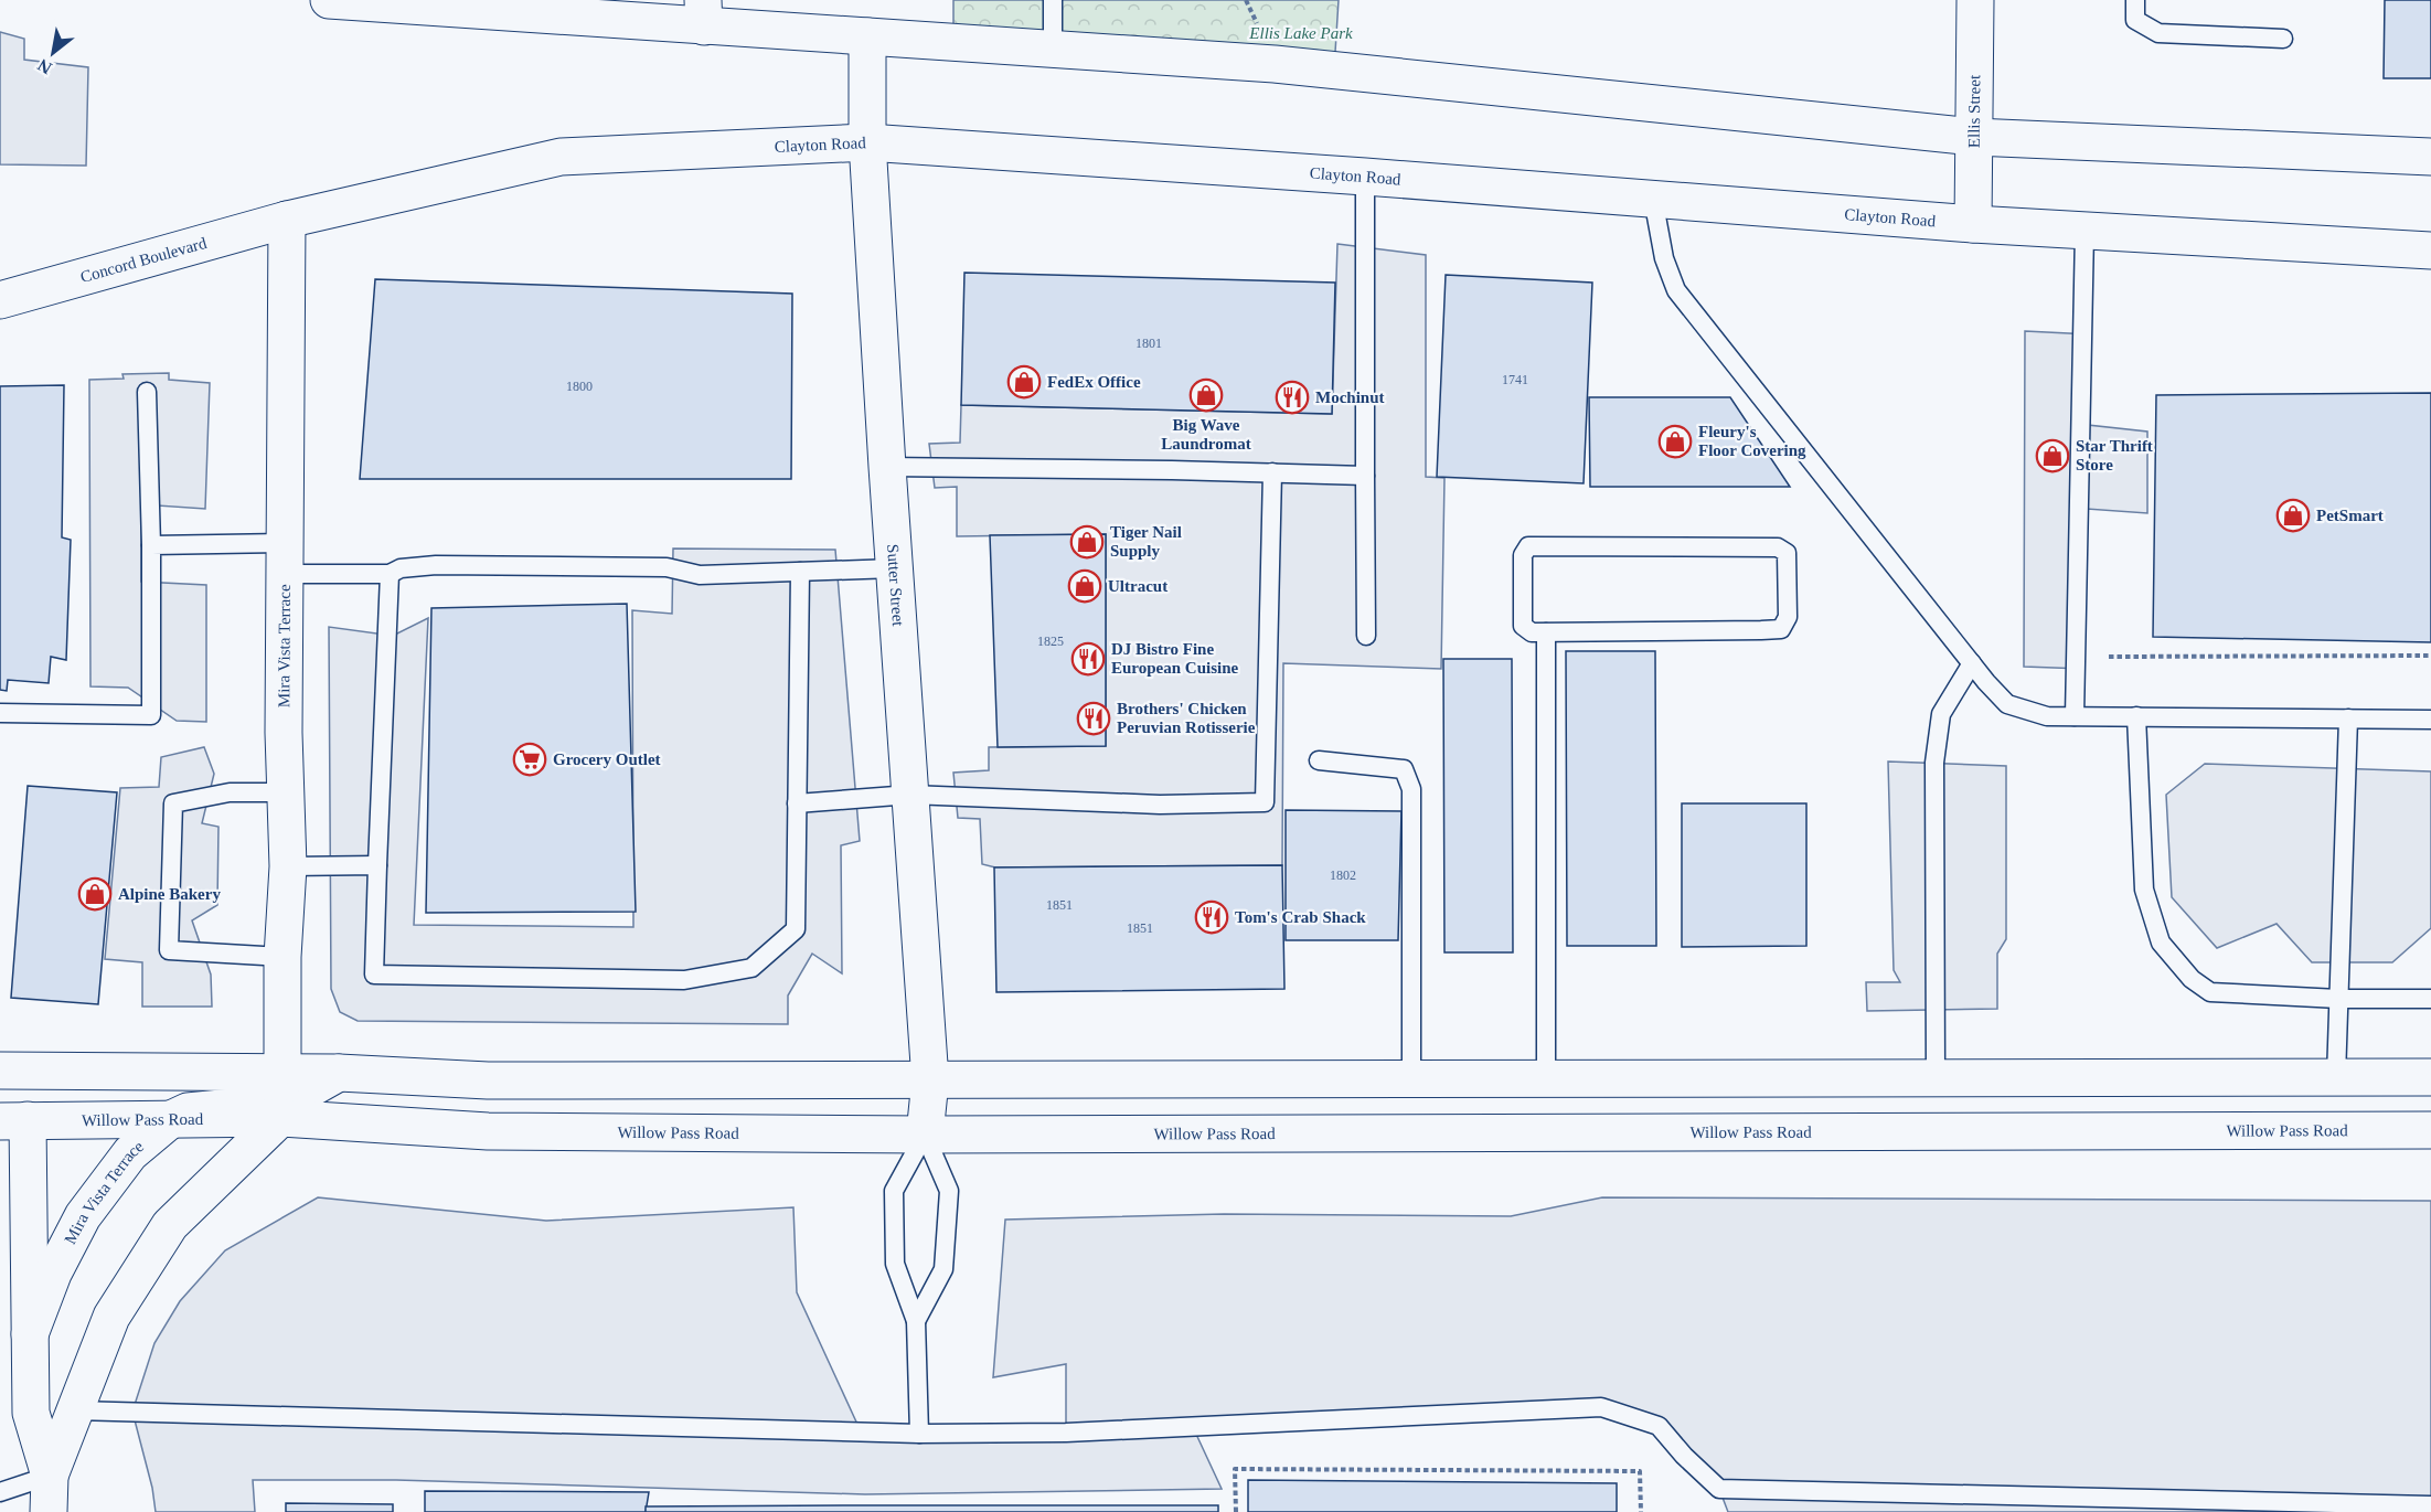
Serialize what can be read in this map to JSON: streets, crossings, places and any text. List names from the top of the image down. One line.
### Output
{"streets":{"main road":["Ellis Street","Clayton Road","Concord Boulevard","Sutter Street","Mira Vista Terrace","Willow Pass Road"]},"crossings":[["Ellis Street","Clayton Road"],["Clayton Road","Concord Boulevard"],["Clayton Road","Sutter Street"],["Clayton Road","Mira Vista Terrace"],["Concord Boulevard","Mira Vista Terrace"],["Sutter Street","Willow Pass Road"],["Mira Vista Terrace","Willow Pass Road"]],"parks":["Ellis Lake Park"],"places":{"shop":["FedEx Office","Big Wave Laundromat","Fleury's Floor Covering","Star Thrift Store","PetSmart","Tiger Nail Supply","Ultracut","Alpine Bakery"],"restaurant":["Mochinut","DJ Bistro Fine European Cuisine","Brothers' Chicken Peruvian Rotisserie","Tom's Crab Shack"],"supermarket":["Grocery Outlet"]},"house_numbers":["1801","1741","1800","1825","1802","1851","1851"],"north":"bottom left"}
